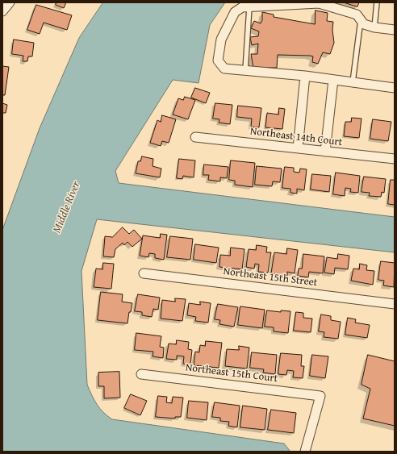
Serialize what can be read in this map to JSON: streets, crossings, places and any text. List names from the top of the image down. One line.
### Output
{"streets":{"street":["Northeast 14th Court","Northeast 15th Street","Northeast 15th Court"]},"water":["Middle River"]}
